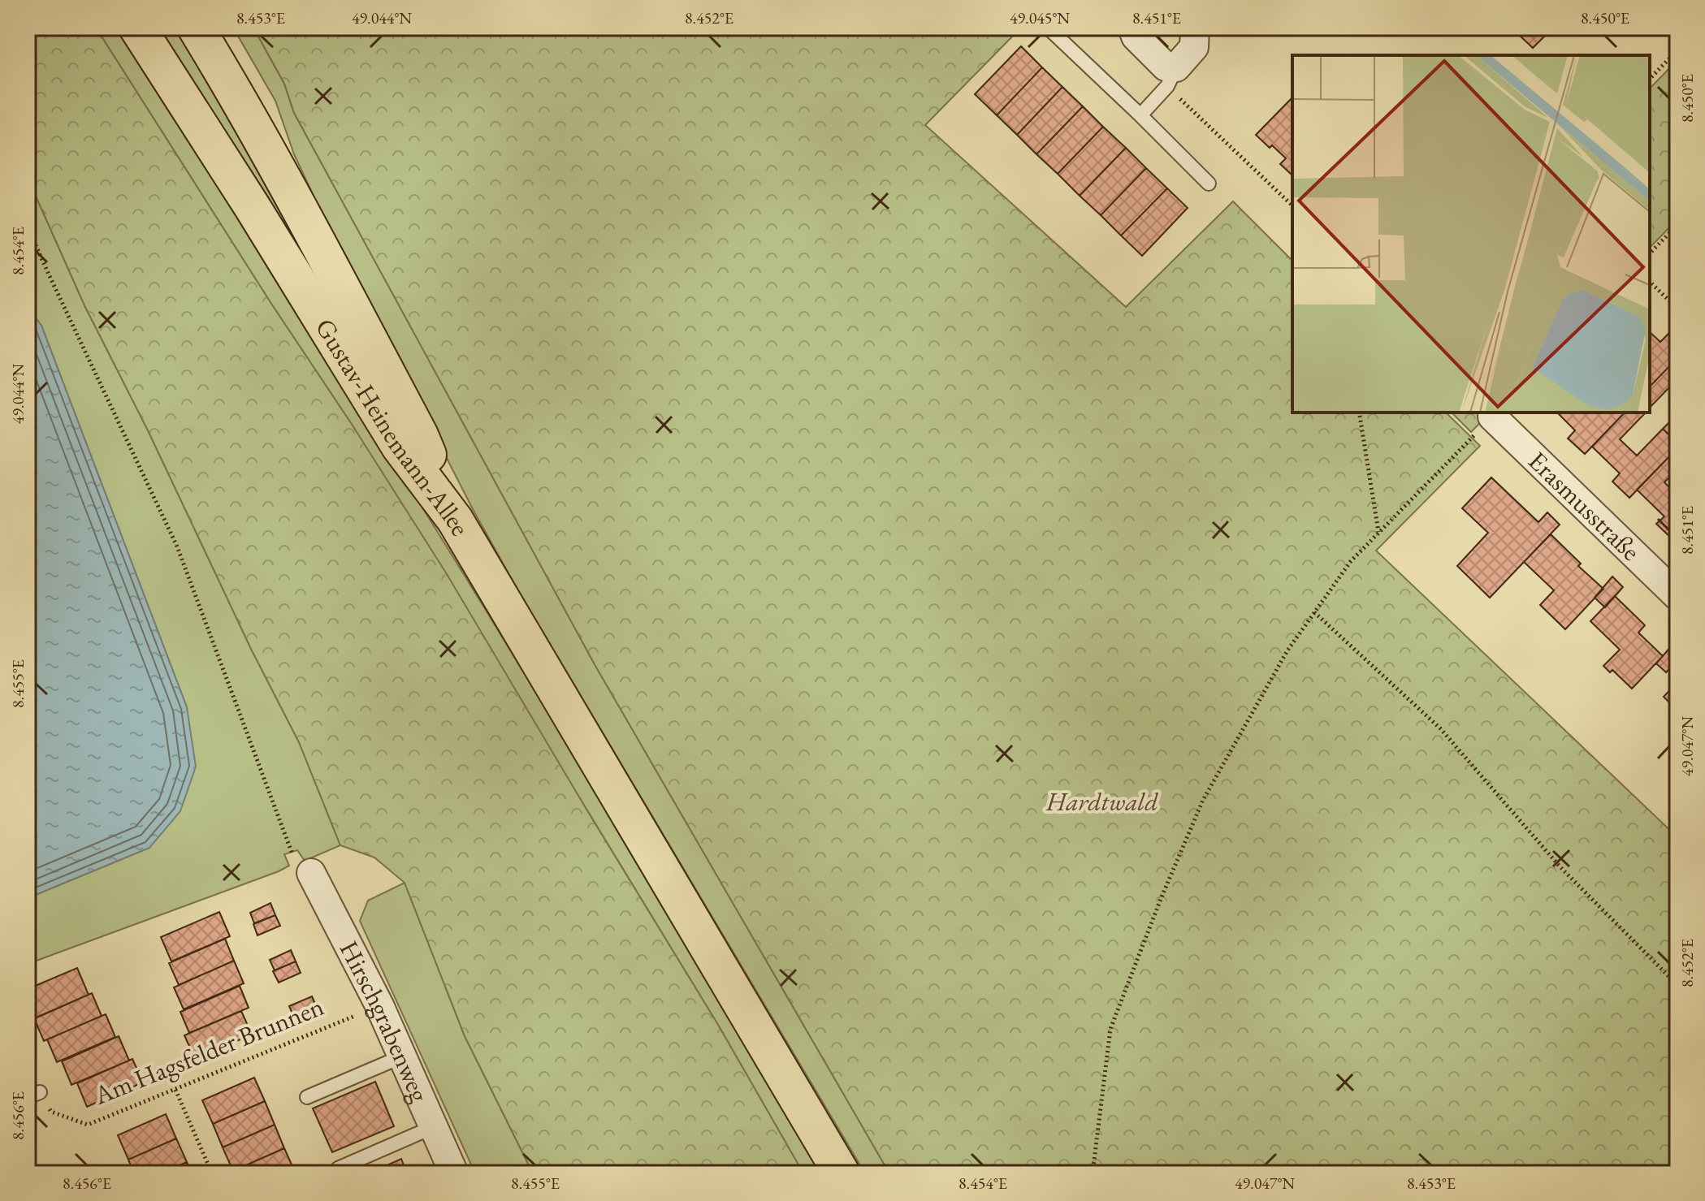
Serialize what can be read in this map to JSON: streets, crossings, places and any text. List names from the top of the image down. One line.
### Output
{"streets":{"main road":["Gustav-Heinemann-Allee"],"street":["Erasmusstraße","Hirschgrabenweg"],"path":["Am Hagsfelder Brunnen"]},"crossings":[["Hirschgrabenweg","Am Hagsfelder Brunnen"]],"parks":["Hardtwald"],"coordinates":["8.453°E","49.044°N","8.452°E","49.045°N","8.451°E","8.450°E","8.454°E","8.455°E","49.047°N","8.456°E"]}
